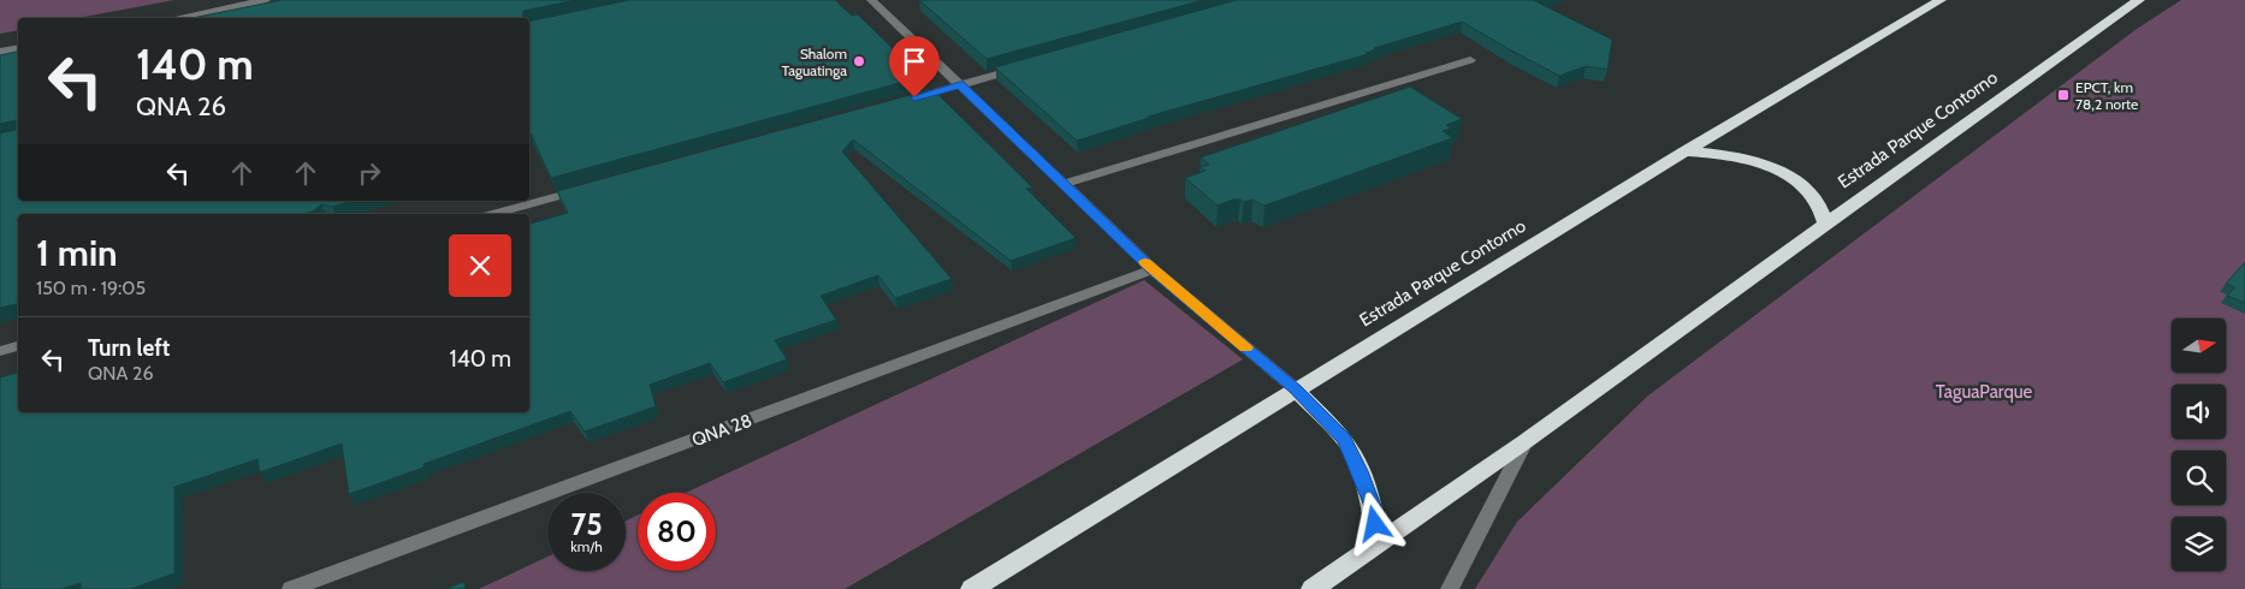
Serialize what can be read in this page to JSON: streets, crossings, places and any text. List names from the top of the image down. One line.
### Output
{"streets":{"highway":["Estrada Parque Contorno"],"street":["QNA 28"]},"parks":["TaguaParque"],"places":{"other":["Shalom Taguatinga"],"transit":["EPCT, km 78,2 norte"]},"north":"right","page":{"turn":["140 m","QNA 26"],"heading":["1 min","150 m · 19:05"],"list":[{"name":"Turn left","note":"QNA 26","value":"140 m"}],"speed":"75 km/h","limit":"80"}}
